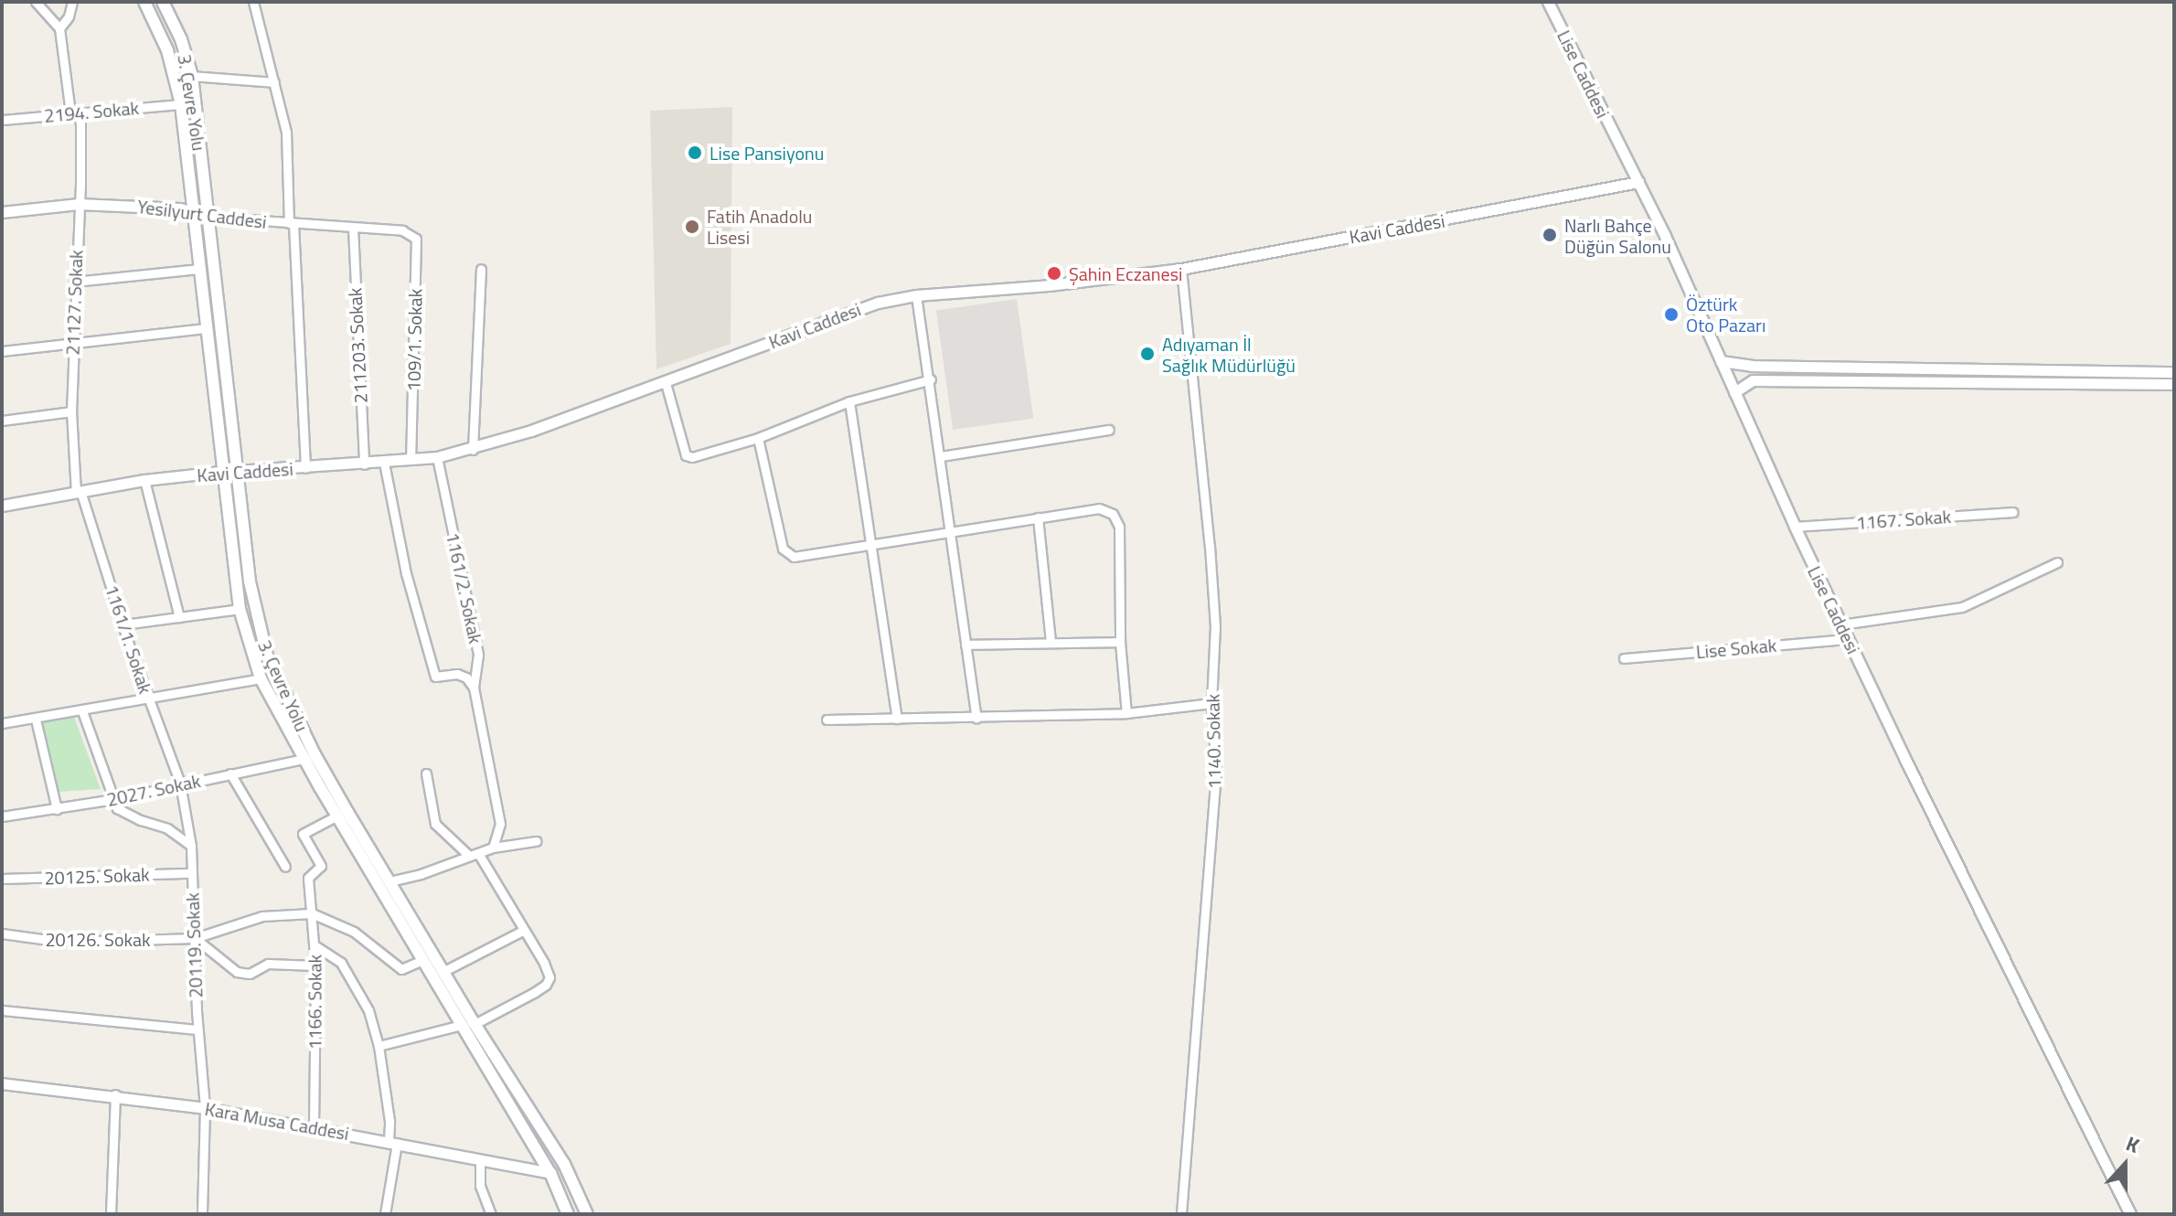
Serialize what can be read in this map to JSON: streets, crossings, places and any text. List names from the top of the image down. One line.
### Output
{"streets":{"main road":["3. Çevre Yolu"],"street":["Lise Caddesi","2194. Sokak","Yesilyurt Caddesi","Kavi Caddesi","21127. Sokak","109/1. Sokak","211203. Sokak","1167. Sokak","1161/2. Sokak","1161/1. Sokak","Lise Sokak","1140. Sokak","2027. Sokak","20125. Sokak","20126. Sokak","20119. Sokak","1166. Sokak","Kara Musa Caddesi"]},"crossings":[["Lise Caddesi","Kavi Caddesi"],["Lise Caddesi","1167. Sokak"],["Lise Caddesi","Lise Sokak"],["3. Çevre Yolu","2194. Sokak"],["3. Çevre Yolu","Yesilyurt Caddesi"],["3. Çevre Yolu","Kavi Caddesi"],["3. Çevre Yolu","2027. Sokak"],["3. Çevre Yolu","1166. Sokak"],["3. Çevre Yolu","Kara Musa Caddesi"],["2194. Sokak","21127. Sokak"],["Yesilyurt Caddesi","21127. Sokak"],["Yesilyurt Caddesi","109/1. Sokak"],["Yesilyurt Caddesi","211203. Sokak"],["Kavi Caddesi","21127. Sokak"],["Kavi Caddesi","109/1. Sokak"],["Kavi Caddesi","211203. Sokak"],["Kavi Caddesi","1161/2. Sokak"],["Kavi Caddesi","1161/1. Sokak"],["Kavi Caddesi","1140. Sokak"],["21127. Sokak","1161/1. Sokak"],["1161/1. Sokak","2027. Sokak"],["1161/1. Sokak","20119. Sokak"],["2027. Sokak","20119. Sokak"],["20125. Sokak","20119. Sokak"],["20126. Sokak","20119. Sokak"],["20126. Sokak","1166. Sokak"],["20119. Sokak","Kara Musa Caddesi"],["1166. Sokak","Kara Musa Caddesi"]],"places":["Lise Pansiyonu","Fatih Anadolu Lisesi","Narlı Bahçe Düğün Salonu","Şahin Eczanesi","Öztürk Oto Pazarı","Adıyaman İl Sağlık Müdürlüğü"],"north":"top"}
